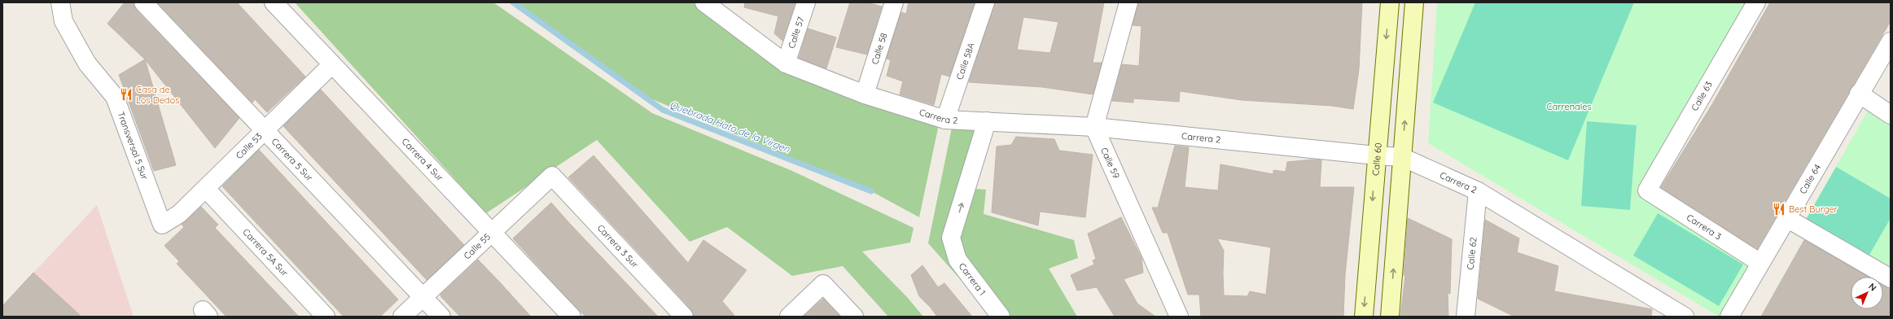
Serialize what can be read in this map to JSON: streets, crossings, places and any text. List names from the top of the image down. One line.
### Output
{"streets":{"main road":["Calle 60"],"street":["Calle 57","Calle 58","Calle 58A","Calle 63","Carrera 2","Transversal 5 Sur","Calle 53","Carrera 5 Sur","Carrera 4 Sur","Calle 59","Calle 64","Carrera 3","Calle 55","Carrera 3 Sur","Carrera 5A Sur","Calle 62","Carrera 1"]},"crossings":[["Calle 57","Carrera 2"],["Calle 58","Carrera 2"],["Calle 58A","Carrera 2"],["Calle 63","Carrera 3"],["Carrera 2","Calle 60"],["Carrera 2","Calle 59"],["Carrera 2","Calle 62"],["Carrera 2","Carrera 1"],["Transversal 5 Sur","Calle 53"],["Calle 53","Carrera 5 Sur"],["Calle 53","Carrera 4 Sur"],["Calle 53","Carrera 5A Sur"],["Carrera 5 Sur","Calle 55"],["Carrera 4 Sur","Calle 55"],["Calle 64","Carrera 3"],["Calle 55","Carrera 3 Sur"]],"one_way":["Carrera 1"],"water":["Quebrada Hato de la Virgen"],"parks":["Carrenales"],"places":{"restaurant":["Casa de Los Dedos","Best Burger"]},"north":"top right"}
